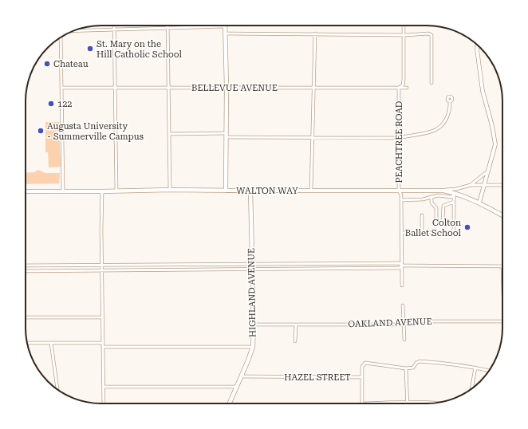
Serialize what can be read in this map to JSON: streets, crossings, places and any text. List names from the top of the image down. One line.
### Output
{"streets":{"main road":["WALTON WAY","HIGHLAND AVENUE"],"street":["BELLEVUE AVENUE","PEACHTREE ROAD","OAKLAND AVENUE","HAZEL STREET"]},"crossings":[["BELLEVUE AVENUE","PEACHTREE ROAD"],["PEACHTREE ROAD","WALTON WAY"],["WALTON WAY","HIGHLAND AVENUE"],["HIGHLAND AVENUE","OAKLAND AVENUE"],["HIGHLAND AVENUE","HAZEL STREET"]],"places":["St. Mary on the Hill Catholic School","Chateau","122","Augusta University - Summerville Campus","Colton Ballet School"]}
